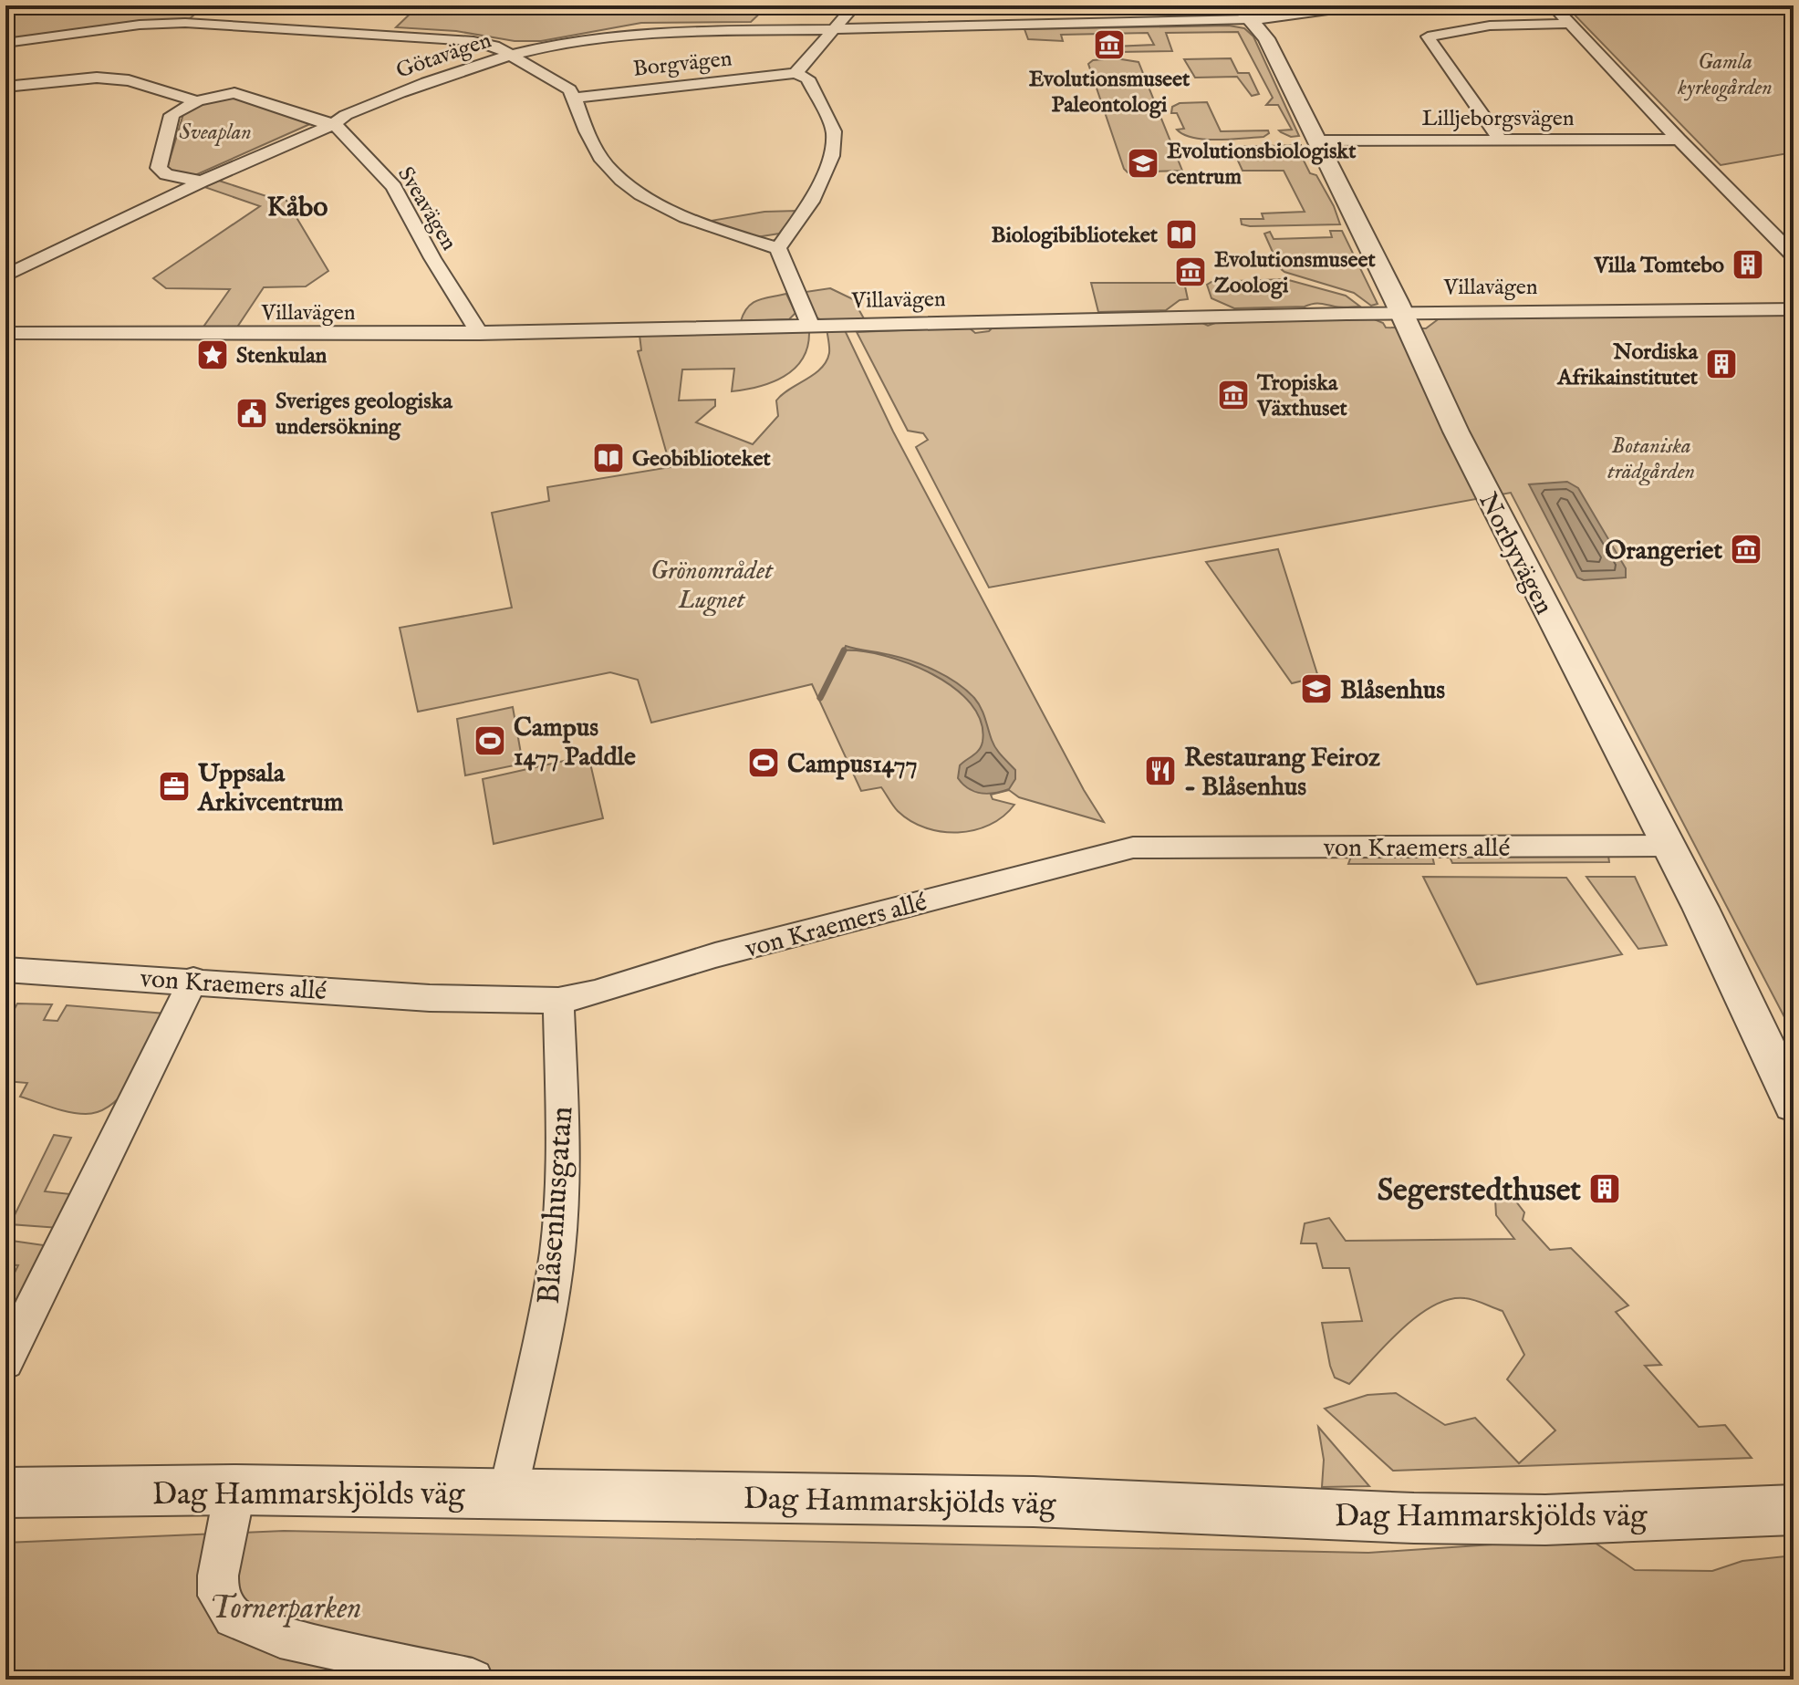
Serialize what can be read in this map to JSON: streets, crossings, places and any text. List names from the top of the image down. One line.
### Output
{"streets":{"street":["Götavägen","Borgvägen","Lilljeborgsvägen","Sveavägen","Villavägen","Norbyvägen","von Kraemers allé","Blåsenhusgatan","Dag Hammarskjölds väg"]},"crossings":[["Götavägen","Sveavägen"],["Götavägen","Norbyvägen"],["Lilljeborgsvägen","Norbyvägen"],["Sveavägen","Villavägen"],["Villavägen","Norbyvägen"],["Norbyvägen","von Kraemers allé"],["von Kraemers allé","Blåsenhusgatan"],["Blåsenhusgatan","Dag Hammarskjölds väg"]],"districts":["Kåbo"],"parks":["Gamla kyrkogården","Sveaplan","Botaniska trädgården","Grönområdet Lugnet","Tornerparken"],"places":{"museum":["Evolutionsmuseet Paleontologi","Evolutionsmuseet Zoologi","Tropiska Växthuset","Orangeriet"],"school or university":["Evolutionsbiologiskt centrum","Blåsenhus"],"library":["Biologibiblioteket","Geobiblioteket"],"building":["Villa Tomtebo","Nordiska Afrikainstitutet","Segerstedthuset"],"place":["Stenkulan"],"public building":["Sveriges geologiska undersökning"],"sports":["Campus 1477 Paddle","Campus1477"],"restaurant":["Restaurang Feiroz - Blåsenhus"],"office":["Uppsala Arkivcentrum"]}}
